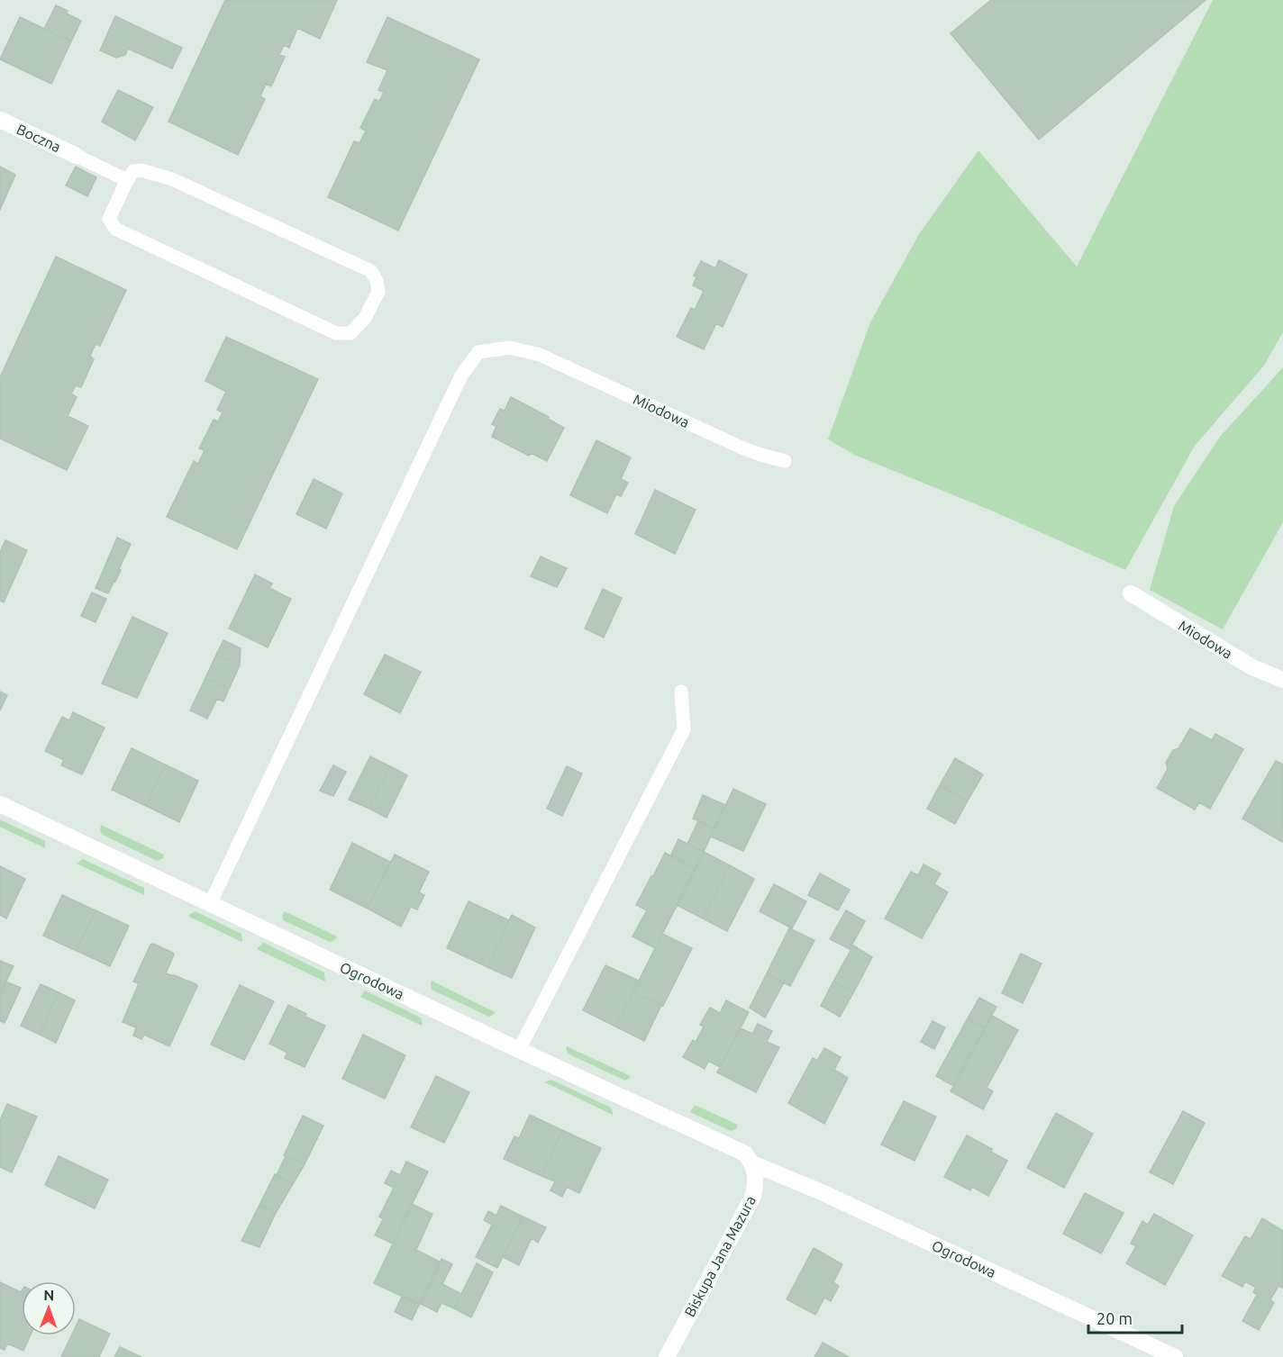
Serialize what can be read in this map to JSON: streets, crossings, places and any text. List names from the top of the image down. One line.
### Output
{"streets":{"street":["Boczna","Miodowa","Ogrodowa","Biskupa Jana Mazura"]},"crossings":[["Miodowa","Ogrodowa"],["Ogrodowa","Biskupa Jana Mazura"]],"scale_bar":"20 m","north":"top"}
